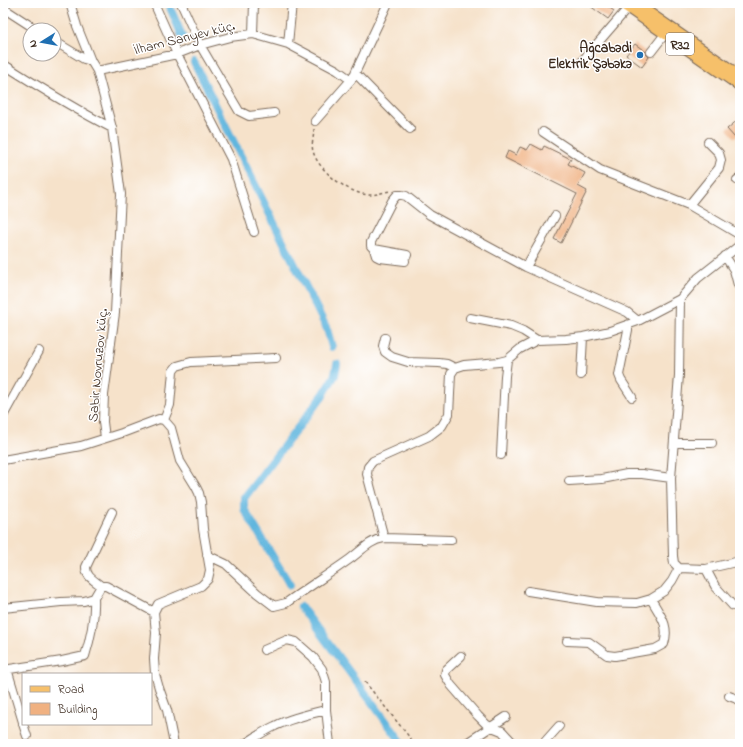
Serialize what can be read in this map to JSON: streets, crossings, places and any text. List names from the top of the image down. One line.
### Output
{"streets":{"main road":["R32"],"street":["İlham Sarıyev küç.","Sabir Novruzov küç."]},"crossings":[["İlham Sarıyev küç.","Sabir Novruzov küç."]],"places":["Ağcabədi Elektrik Şəbəkə"],"legend":["Road","Building"],"north":"left"}
